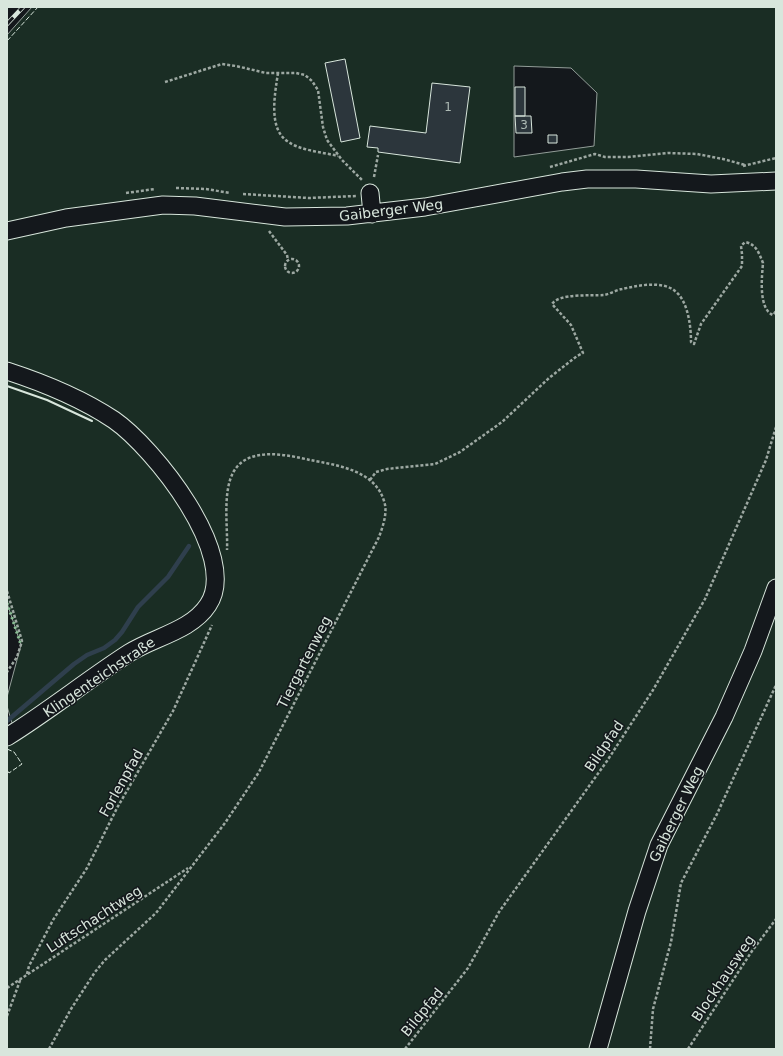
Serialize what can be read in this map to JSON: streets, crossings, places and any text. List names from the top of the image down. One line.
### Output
{"streets":{"street":["Gaiberger Weg","Klingenteichstraße"],"path":["Tiergartenweg","Bildpfad","Forlenpfad","Luftschachtweg","Blockhausweg"]},"crossings":[["Tiergartenweg","Luftschachtweg"],["Klingenteichstraße","Forlenpfad"],["Forlenpfad","Luftschachtweg"]],"house_numbers":["1","3"]}
